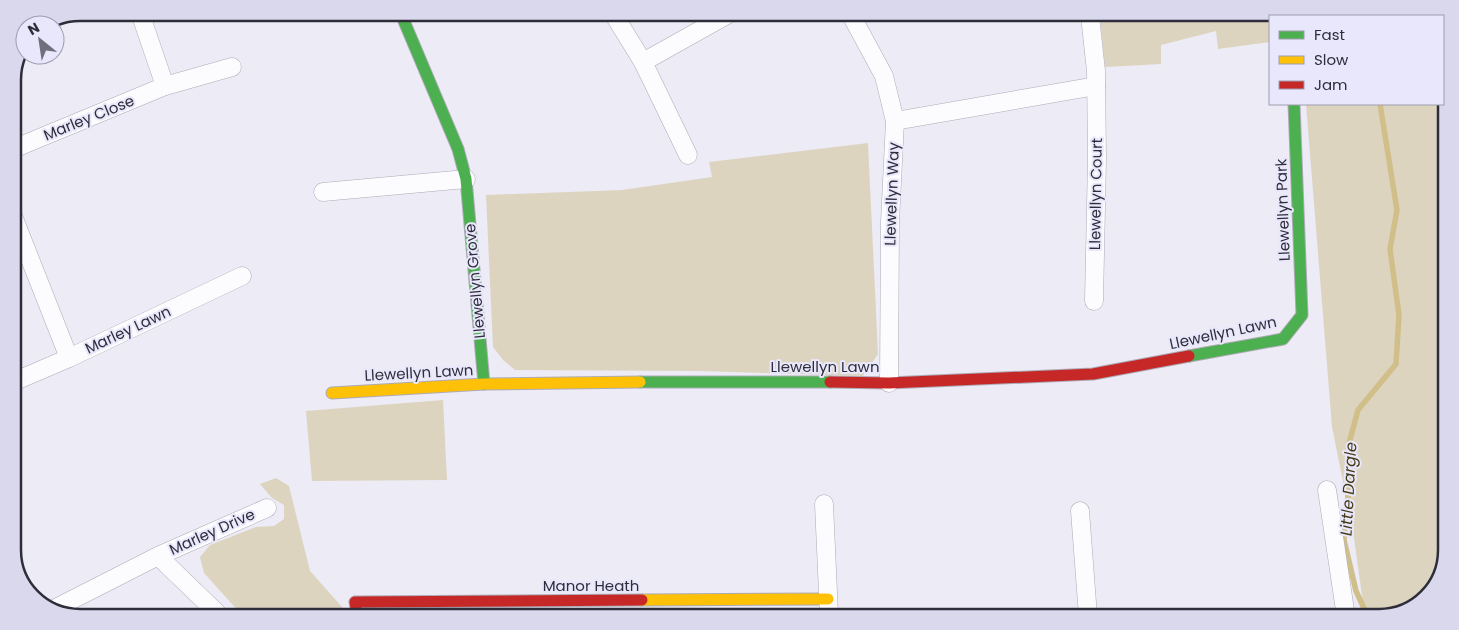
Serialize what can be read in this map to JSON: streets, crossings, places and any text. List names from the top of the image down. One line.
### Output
{"streets":{"street":["Marley Close","Llewellyn Way","Llewellyn Court","Llewellyn Park","Llewellyn Grove","Marley Lawn","Llewellyn Lawn","Marley Drive","Manor Heath"]},"crossings":[["Llewellyn Way","Llewellyn Lawn"],["Llewellyn Park","Llewellyn Lawn"],["Llewellyn Grove","Llewellyn Lawn"]],"water":["Little Dargle"],"legend":["Fast","Slow","Jam"],"north":"top left"}
